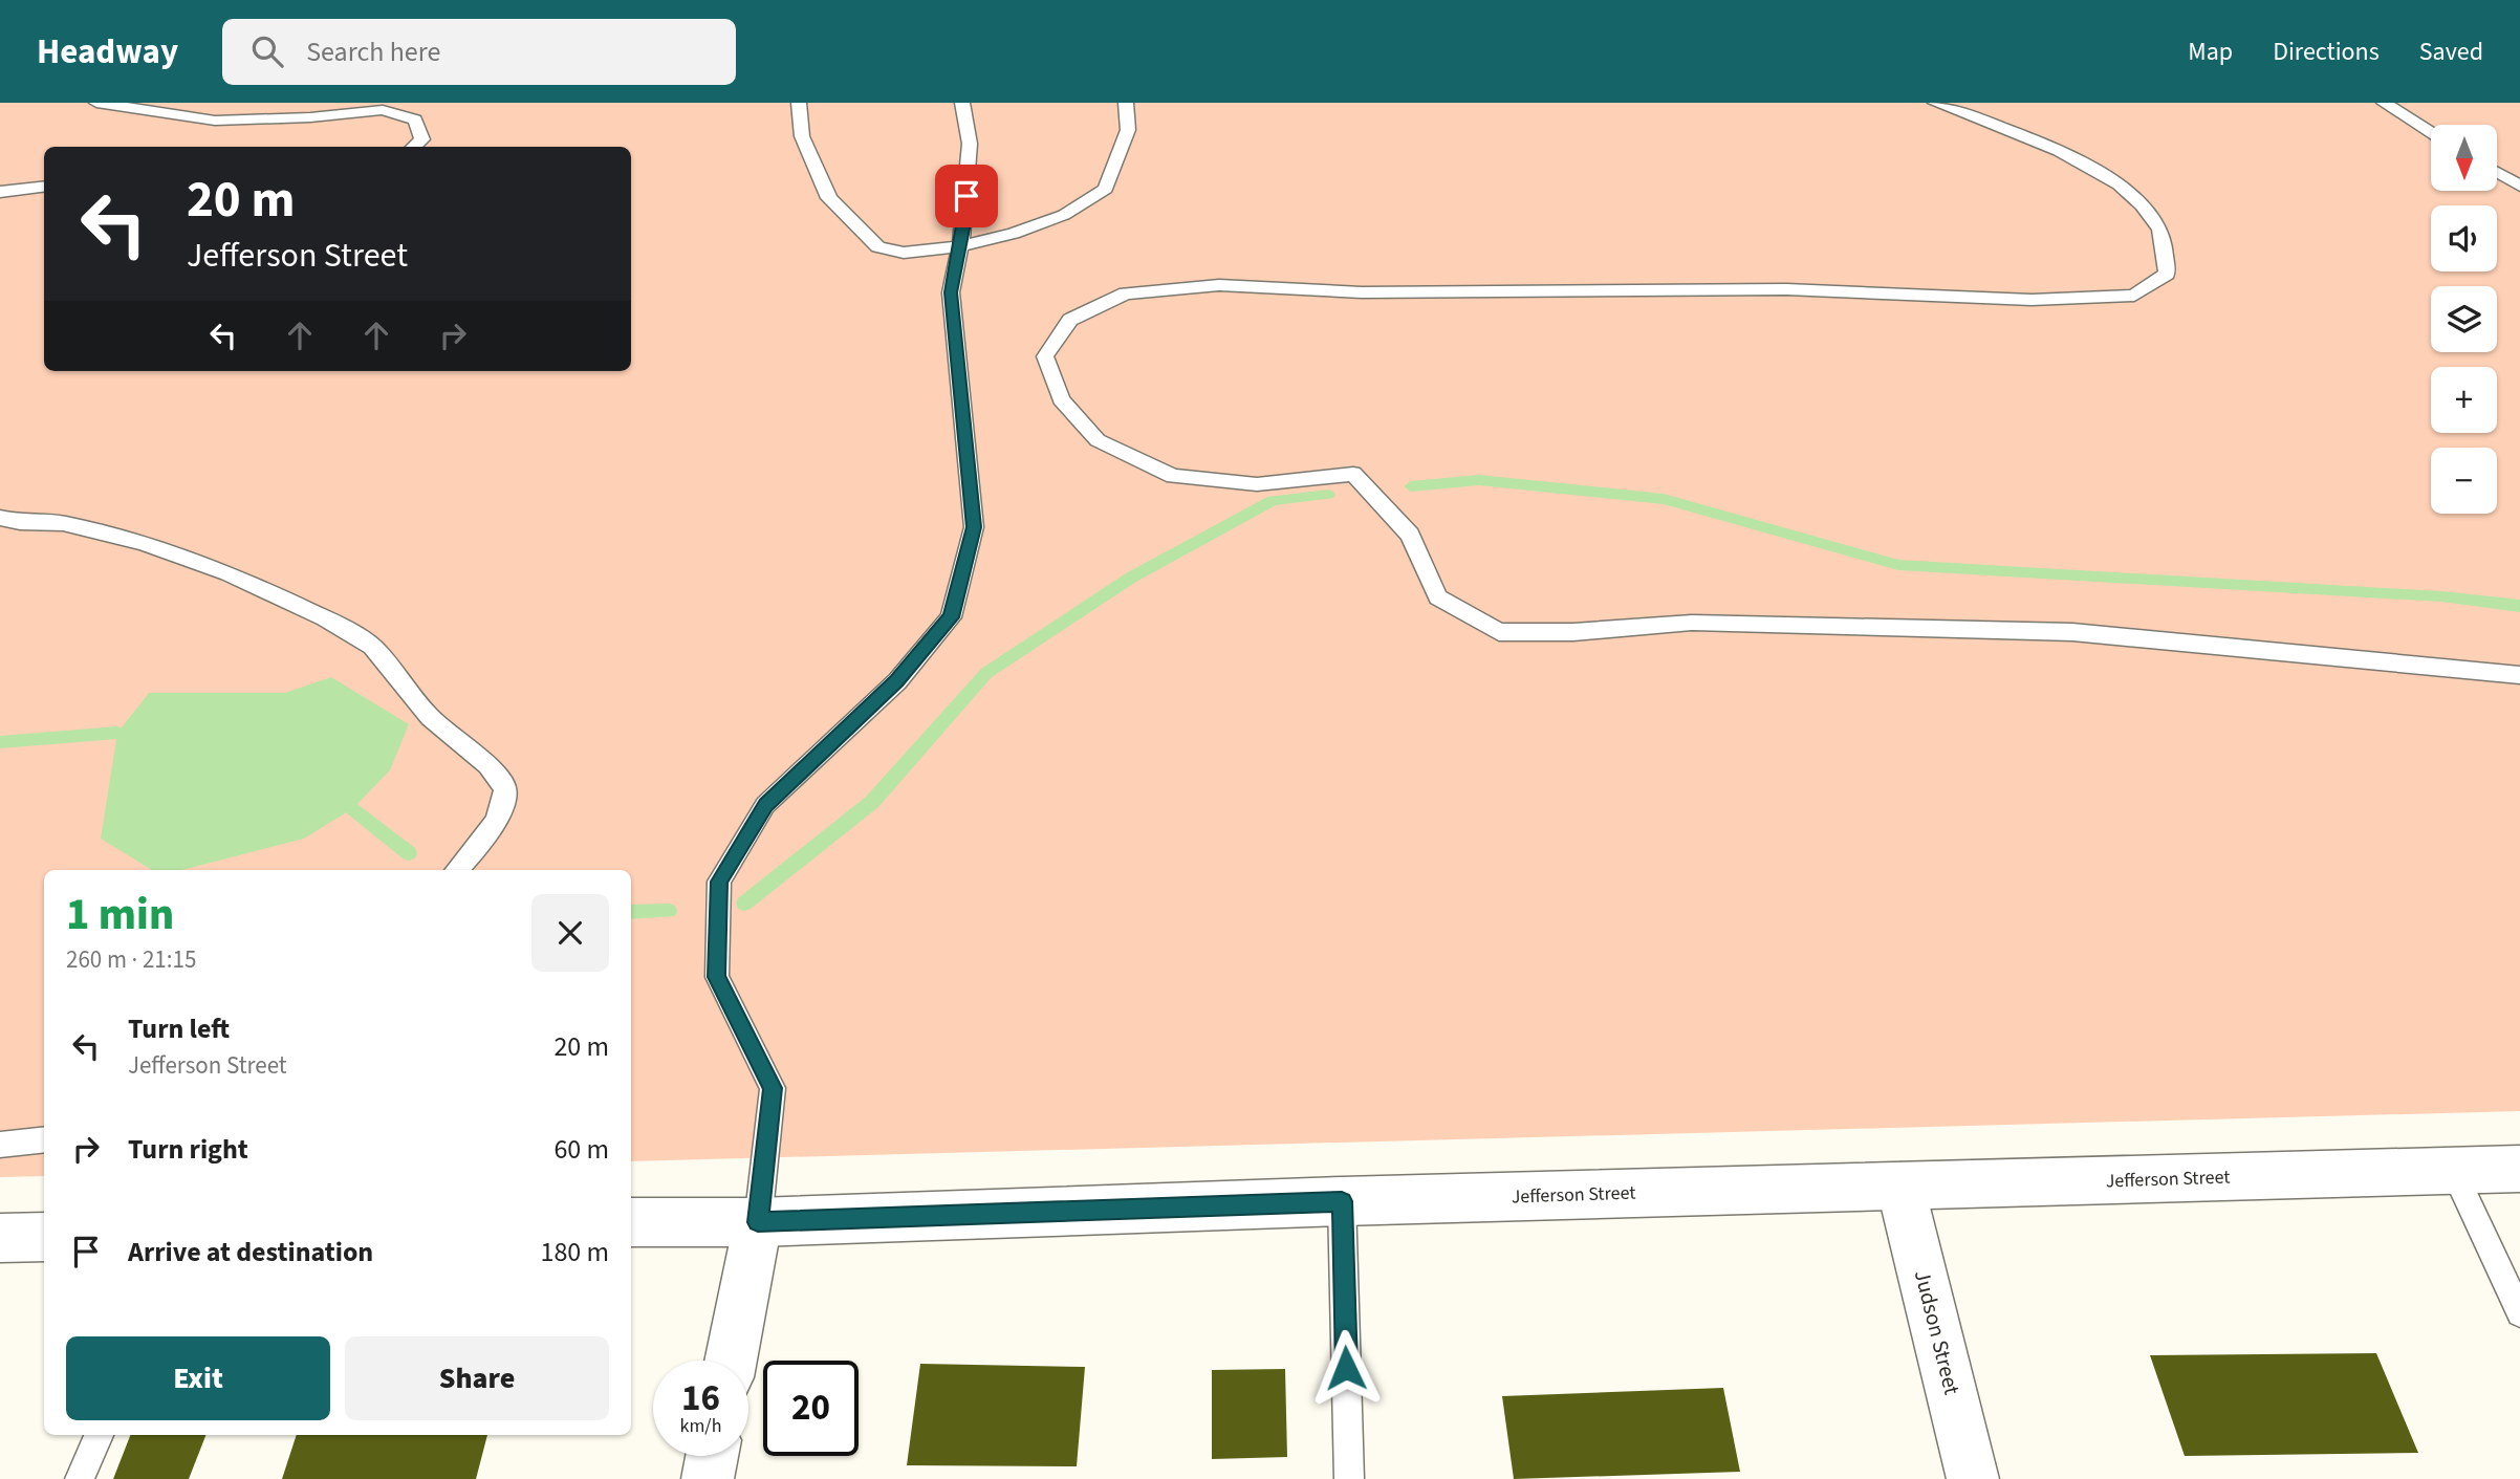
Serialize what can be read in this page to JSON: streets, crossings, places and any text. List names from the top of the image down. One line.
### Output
{"streets":{"street":["Jefferson Street","Judson Street"]},"crossings":[["Jefferson Street","Judson Street"]],"north":"bottom","page":{"header":"Headway","search":"Search here","nav":["Map","Directions","Saved"],"map_buttons":["+","−"],"turn":["20 m","Jefferson Street"],"heading":["1 min","260 m · 21:15"],"list":[{"name":"Turn left","note":"Jefferson Street","value":"20 m"},{"name":"Turn right","value":"60 m"},{"name":"Arrive at destination","value":"180 m"}],"buttons":["Exit","Share"],"speed":"16 km/h","limit":"20"}}
